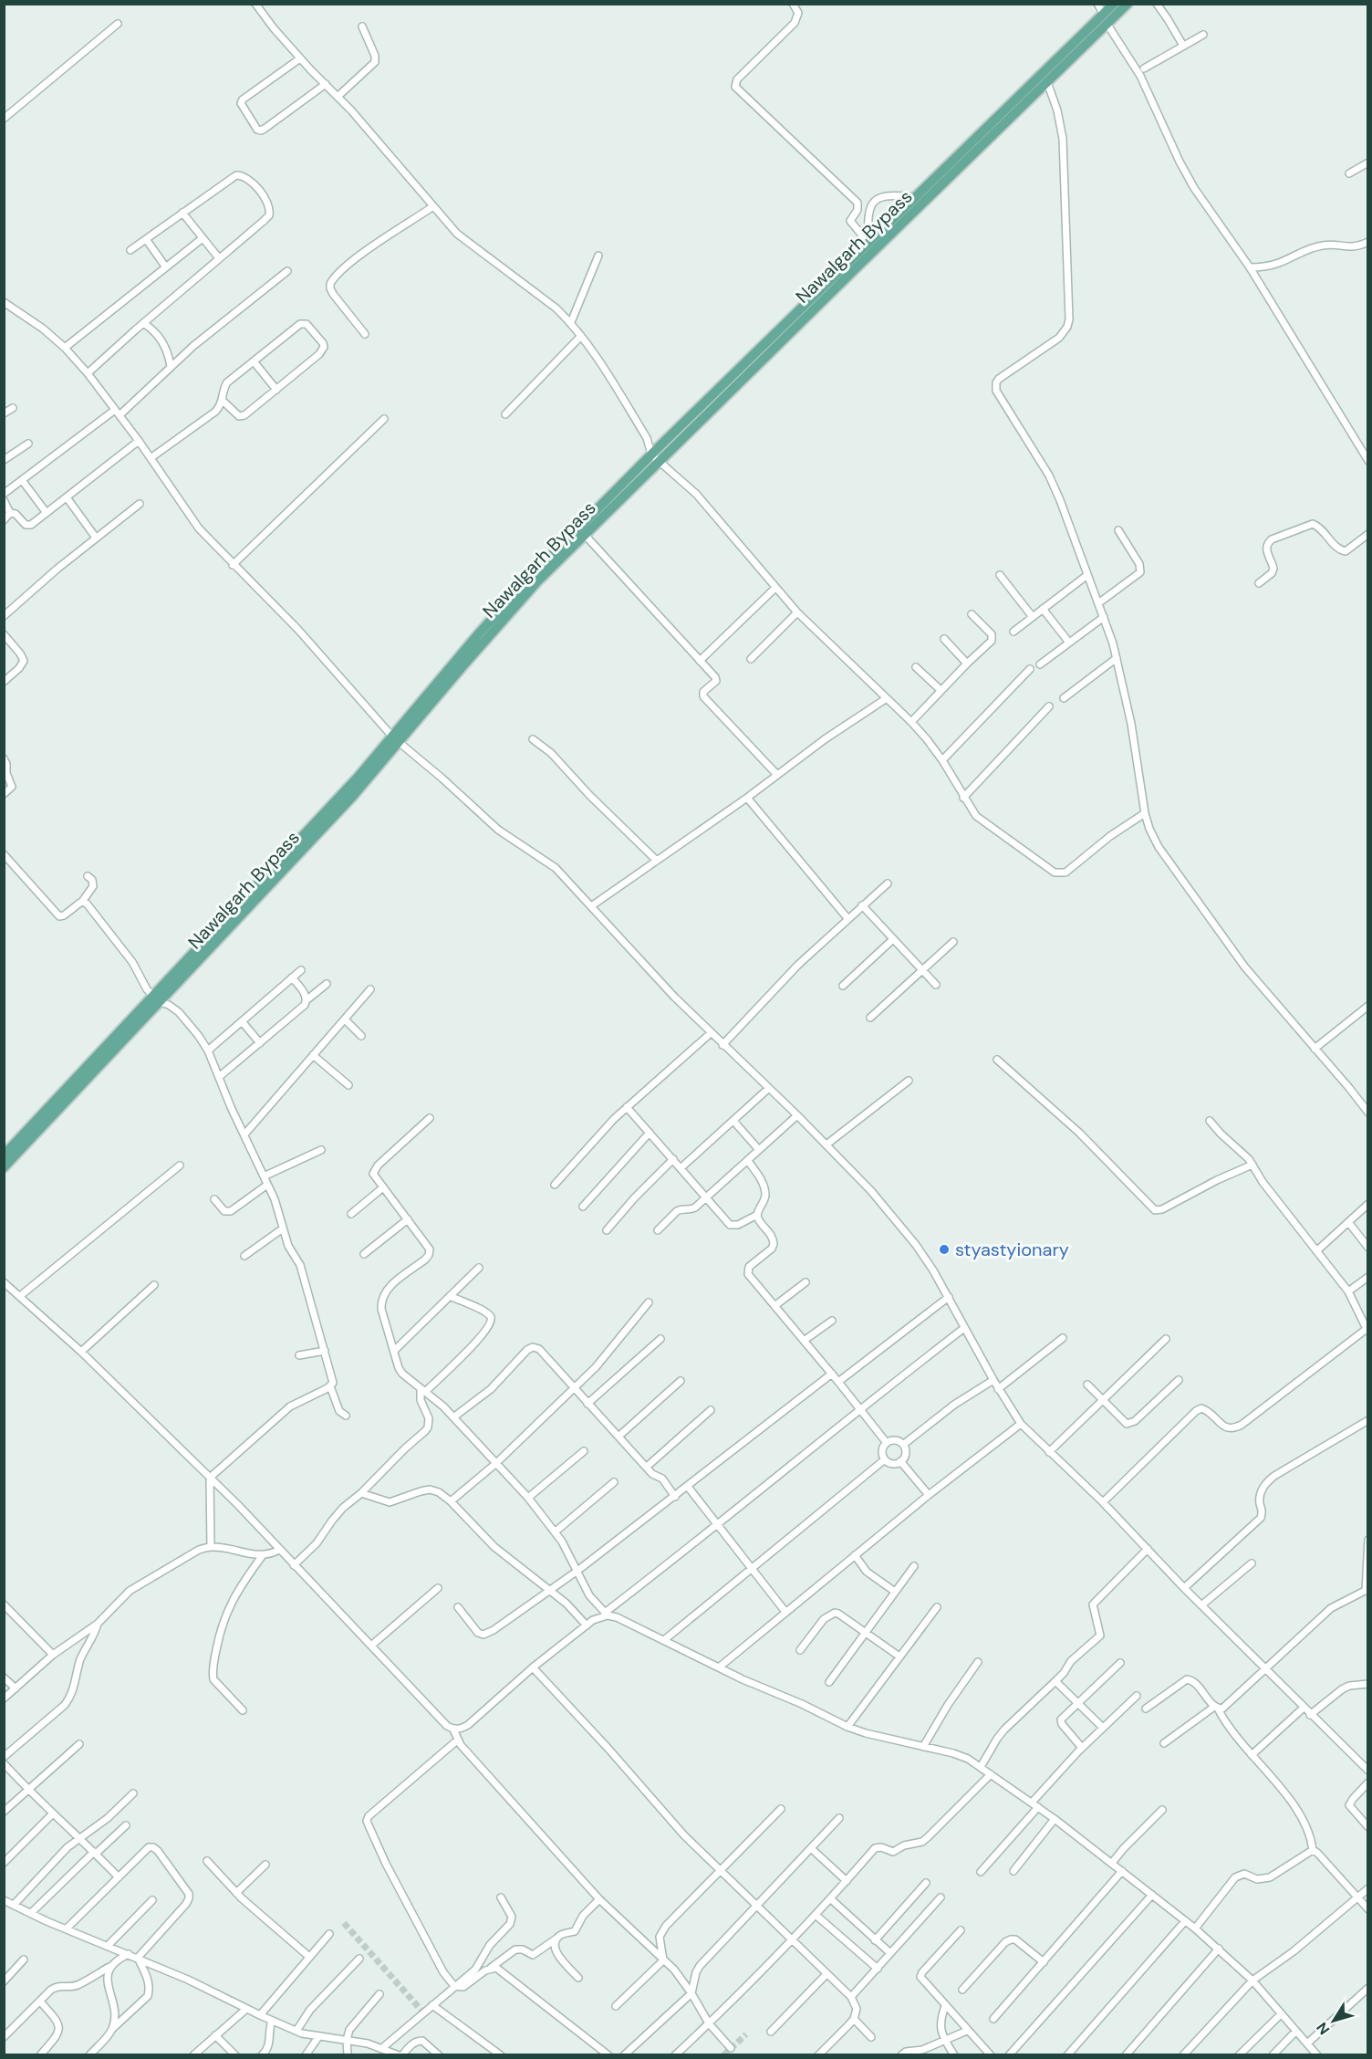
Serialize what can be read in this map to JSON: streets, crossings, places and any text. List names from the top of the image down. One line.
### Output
{"streets":{"main road":["Nawalgarh Bypass"]},"places":["styastyionary"],"north":"bottom left"}
